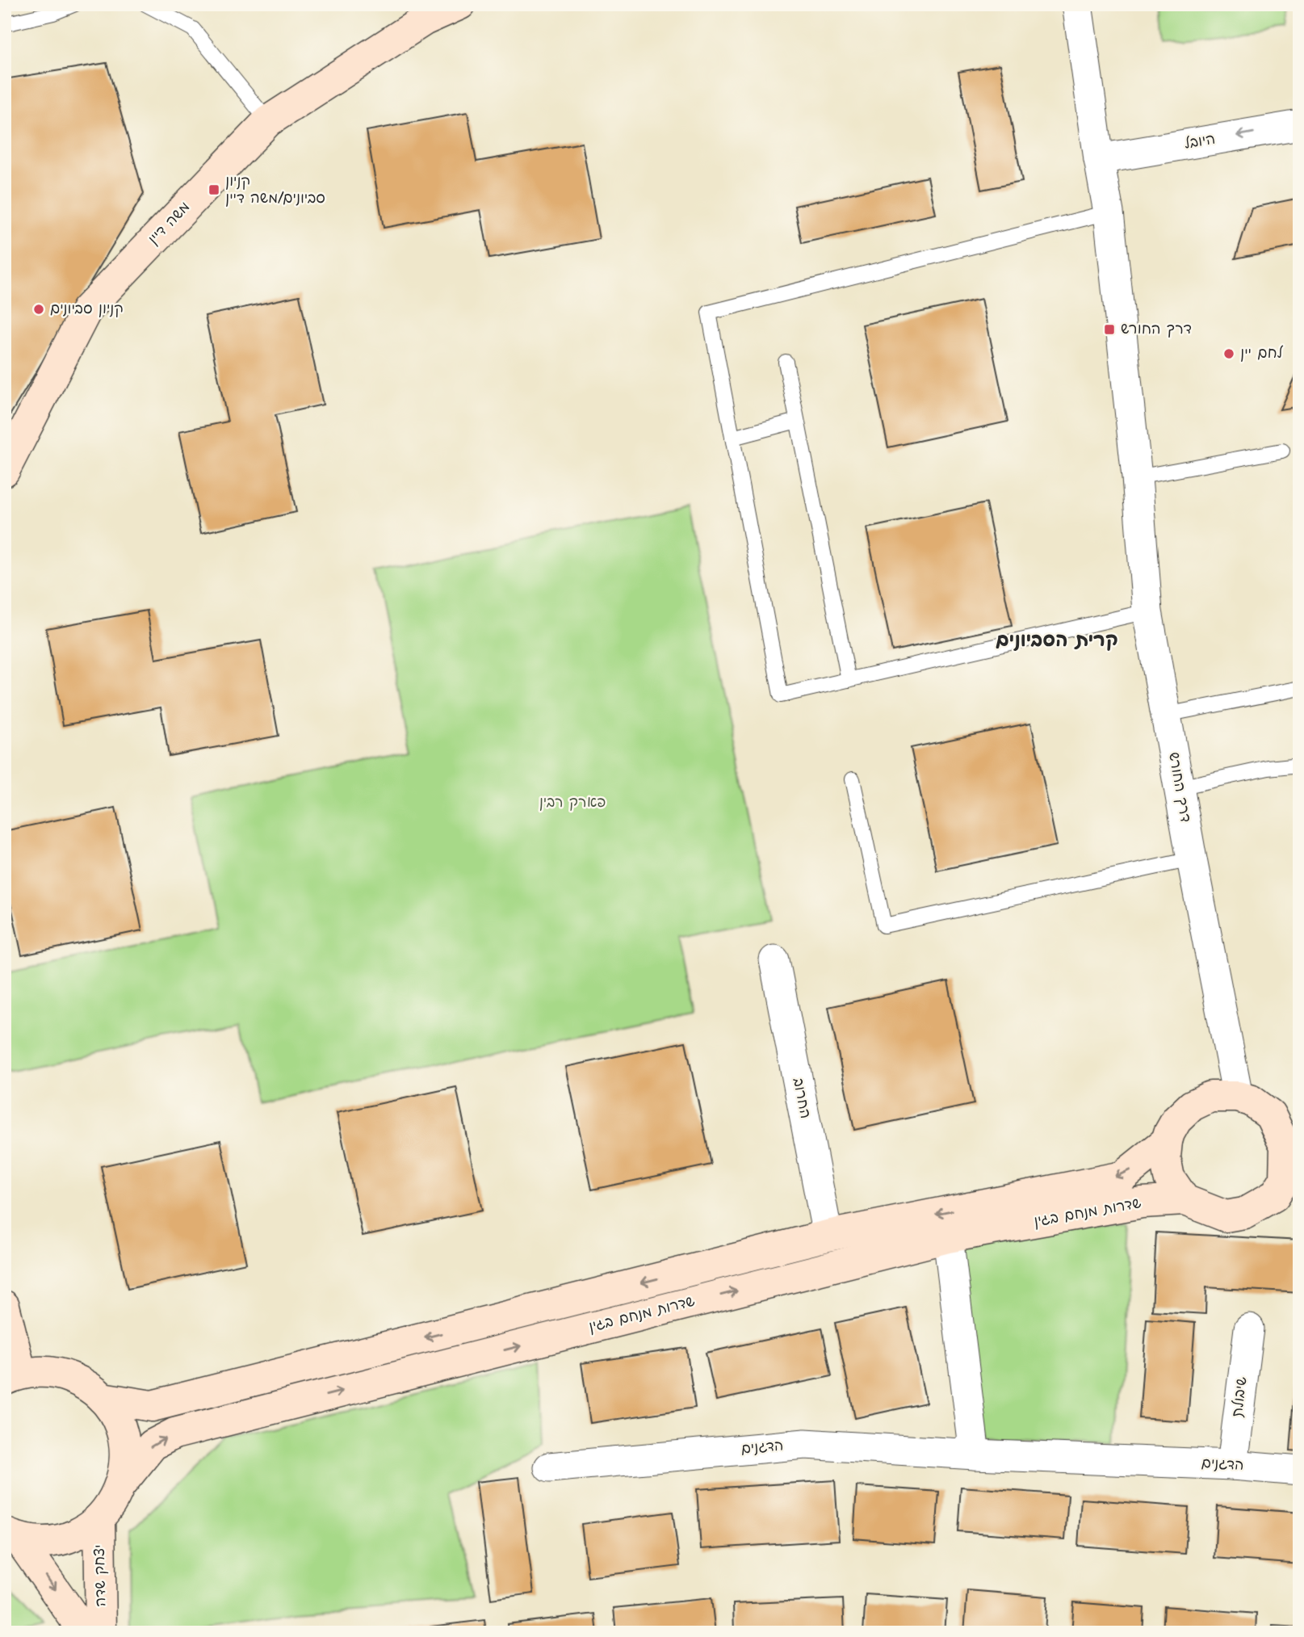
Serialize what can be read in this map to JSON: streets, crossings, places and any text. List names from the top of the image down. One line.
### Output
{"streets":{"street":["היובל","משה דיין","דרך החורש","החרוב","שדרות מנחם בגין","שיבולת","הדגנים","יצחק שדה"]},"crossings":[["היובל","דרך החורש"],["דרך החורש","שדרות מנחם בגין"],["החרוב","שדרות מנחם בגין"],["שיבולת","הדגנים"]],"one_way":["היובל"],"districts":["קרית הסביונים"],"parks":["פארק רבין"],"places":{"transit":["קניון סביונים/משה דיין","דרך החורש"],"other":["קניון סביונים","לחם יין"]}}
